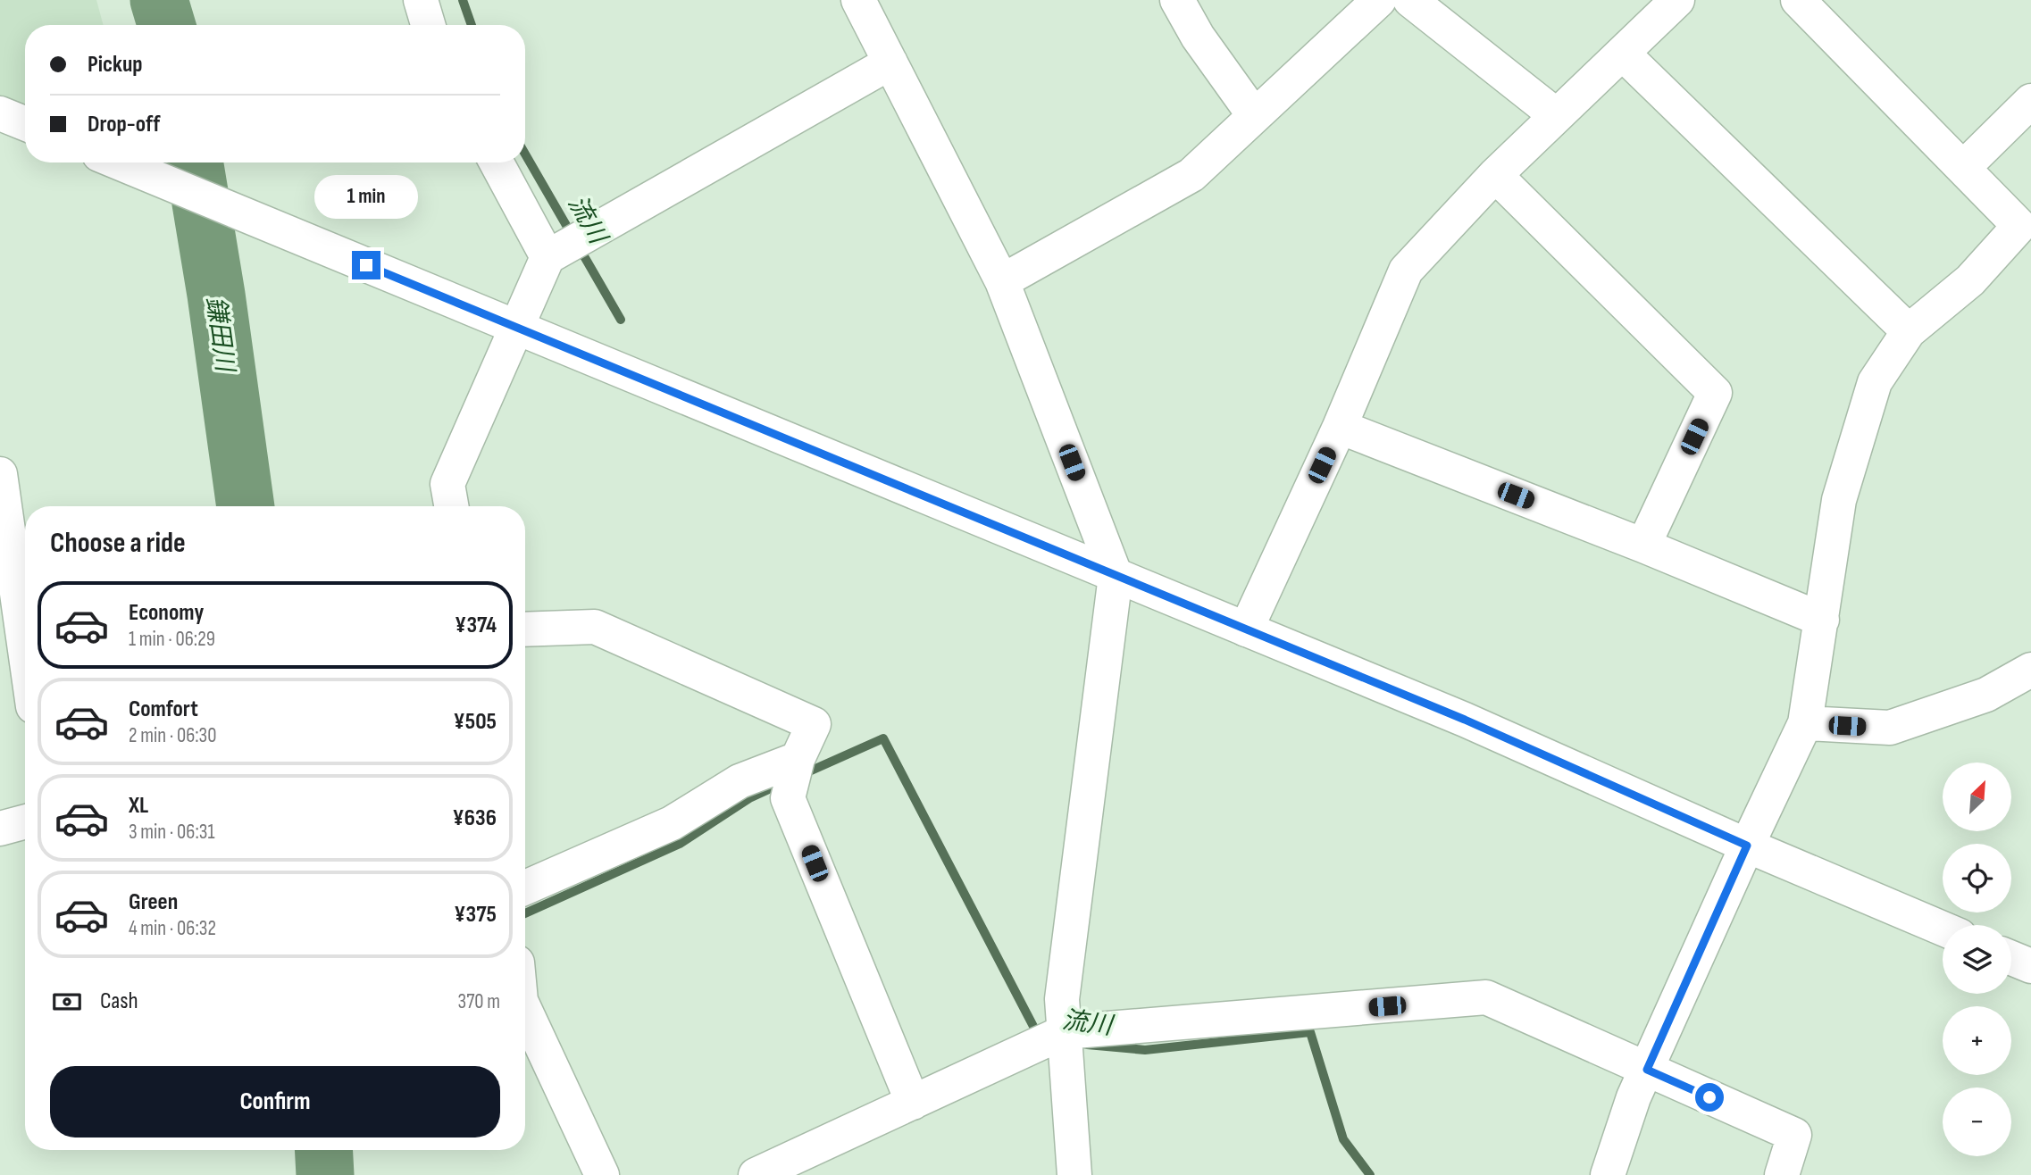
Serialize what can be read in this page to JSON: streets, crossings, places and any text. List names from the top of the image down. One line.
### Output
{"water":["流川","鎌田川"],"north":"top right","page":{"banner":["Pickup","Drop-off"],"bubble":"1 min","heading":"Choose a ride","list":[{"name":"Economy","note":"1 min · 06:29","value":"¥374"},{"name":"Comfort","note":"2 min · 06:30","value":"¥505"},{"name":"XL","note":"3 min · 06:31","value":"¥636"},{"name":"Green","note":"4 min · 06:32","value":"¥375"}],"map_buttons":["+","−"],"pay":["Cash","370 m"],"buttons":"Confirm"}}
